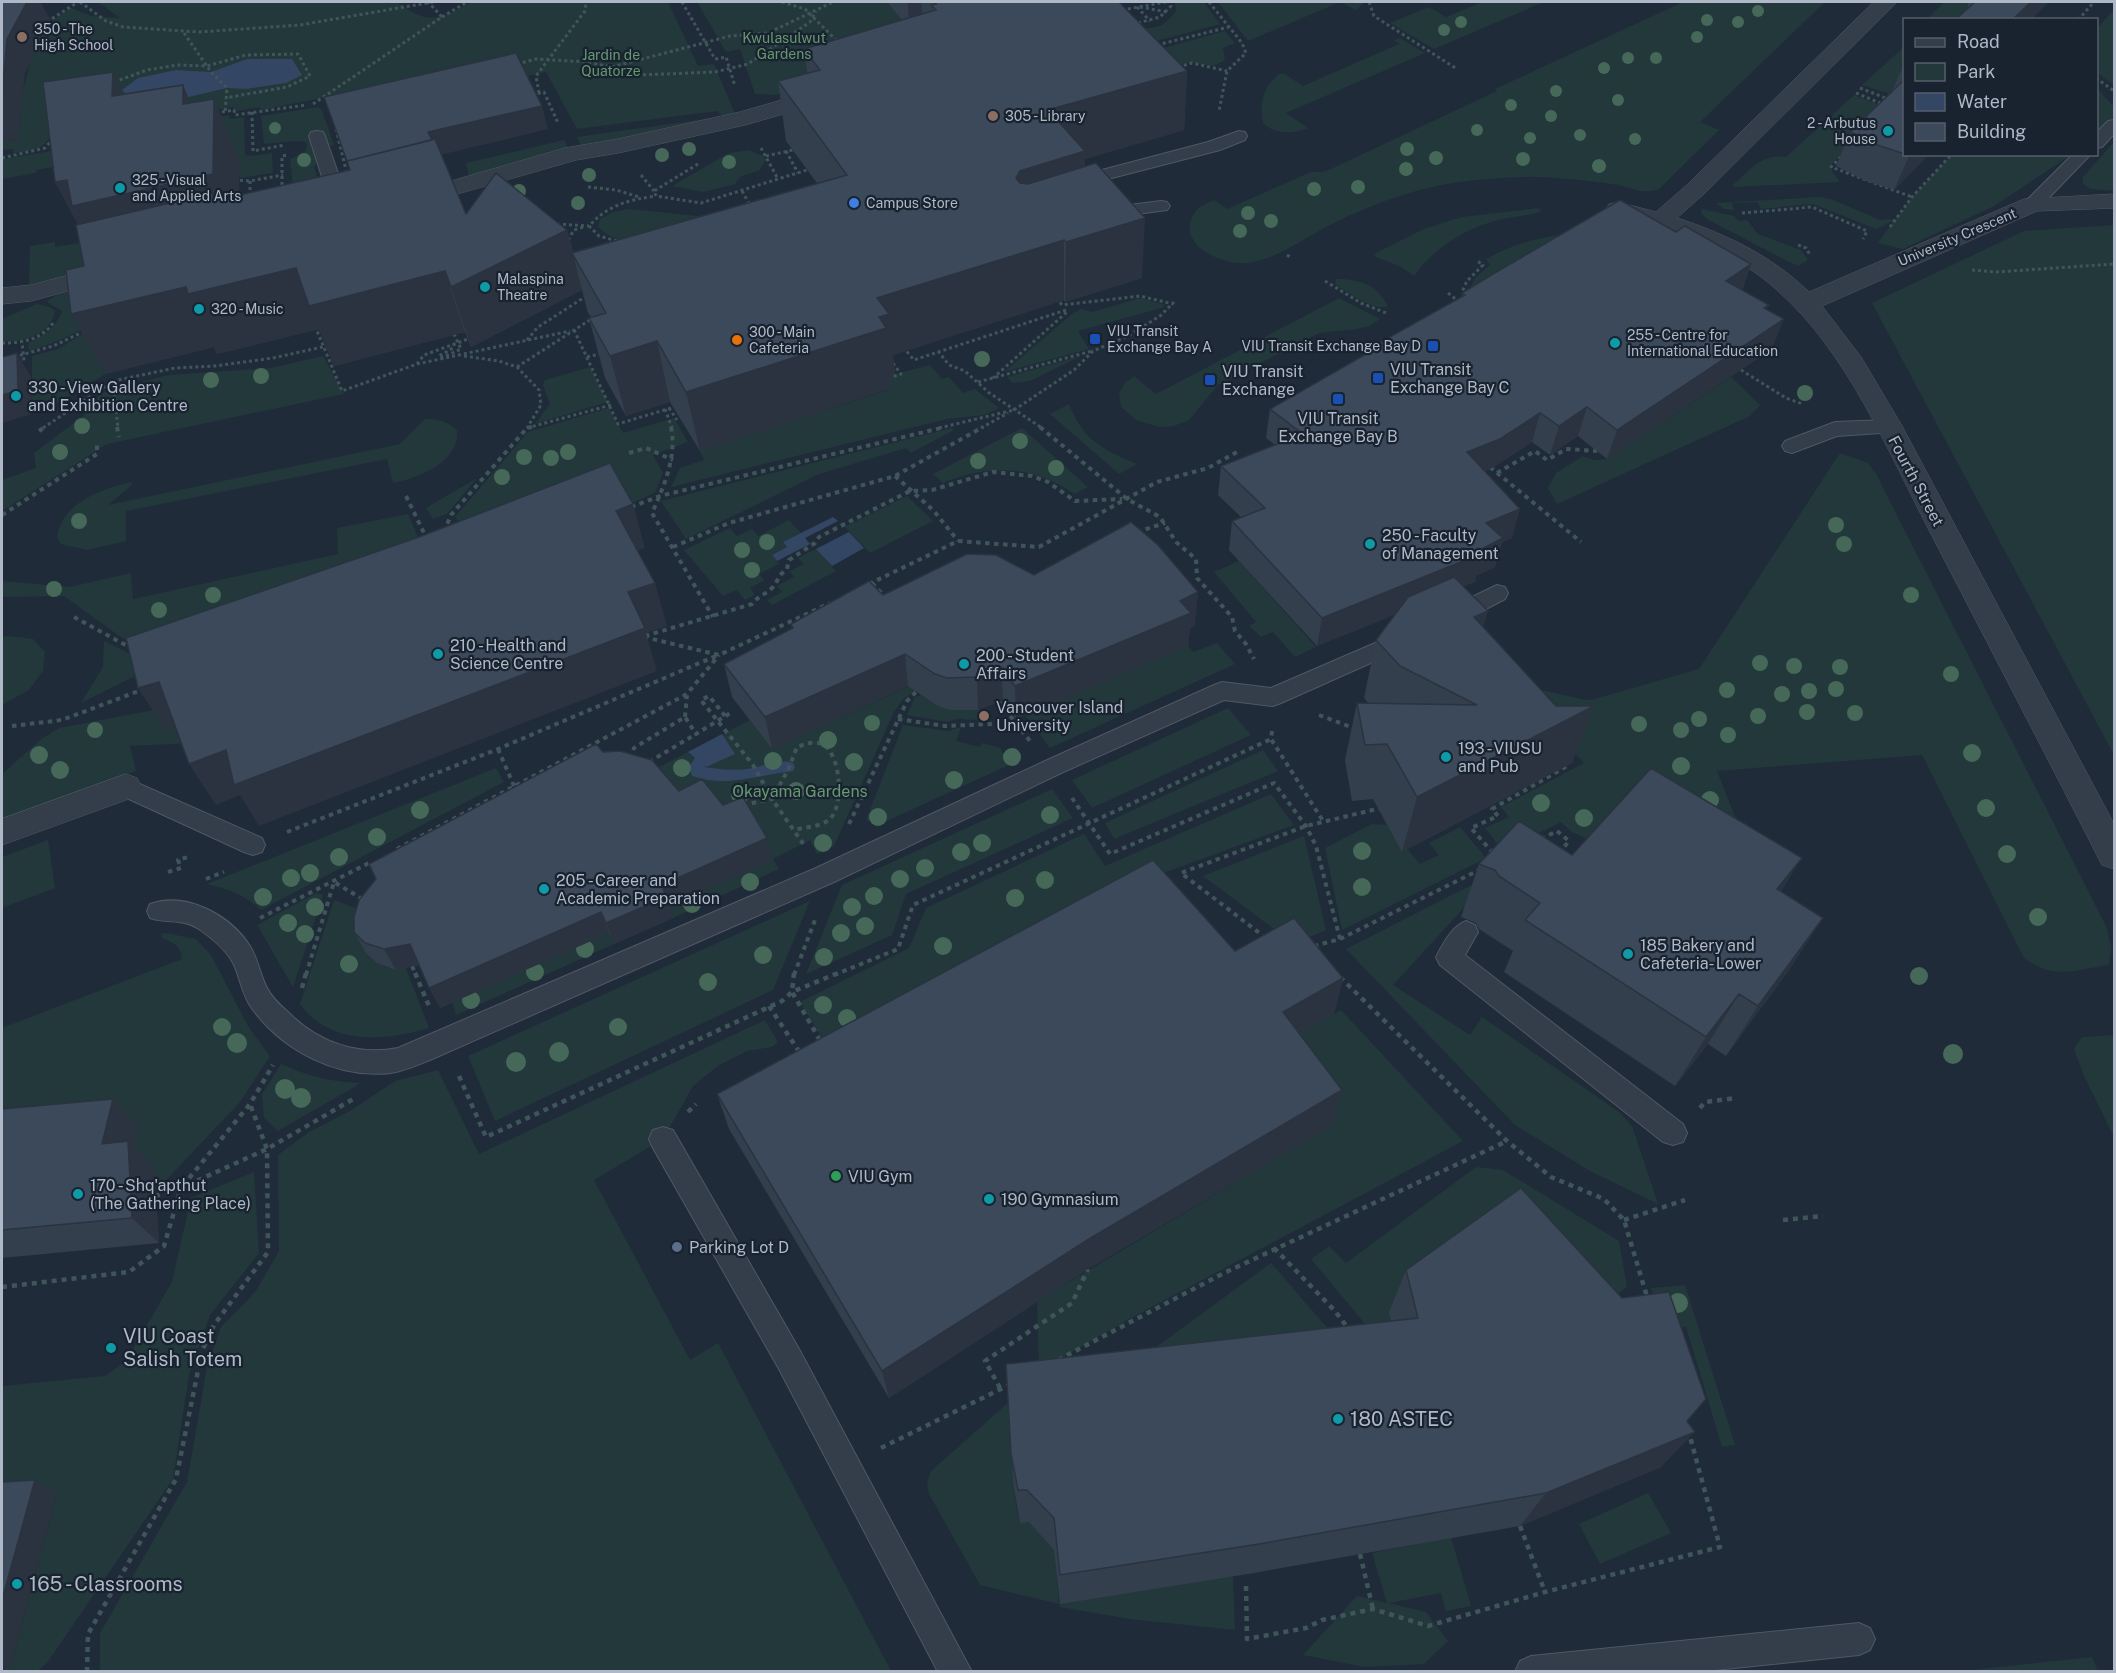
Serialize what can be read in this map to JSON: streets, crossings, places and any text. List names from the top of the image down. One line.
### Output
{"streets":{"street":["University Crescent","Fourth Street"]},"crossings":[["University Crescent","Fourth Street"]],"parks":["Kwulasulwut Gardens","Jardin de Quatorze","Okayama Gardens"],"places":{"other":["350 - The High School","305 - Library","2 - Arbutus House","325 - Visual and Applied Arts","Campus Store","Malaspina Theatre","320 - Music","300 - Main Cafeteria","255 - Centre for International Education","330 - View Gallery and Exhibition Centre","250 - Faculty of Management","210 - Health and Science Centre","200 - Student Affairs","Vancouver Island University","193 - VIUSU and Pub","205 - Career and Academic Preparation","185 Bakery and Cafeteria- Lower","VIU Gym","170 - Shq'apthut (The Gathering Place)","190 Gymnasium","Parking Lot D","VIU Coast Salish Totem","180 ASTEC","165 - Classrooms"],"transit":["VIU Transit Exchange Bay A","VIU Transit Exchange Bay D","VIU Transit Exchange Bay C","VIU Transit Exchange","VIU Transit Exchange Bay B"]},"legend":["Road","Park","Water","Building"]}
